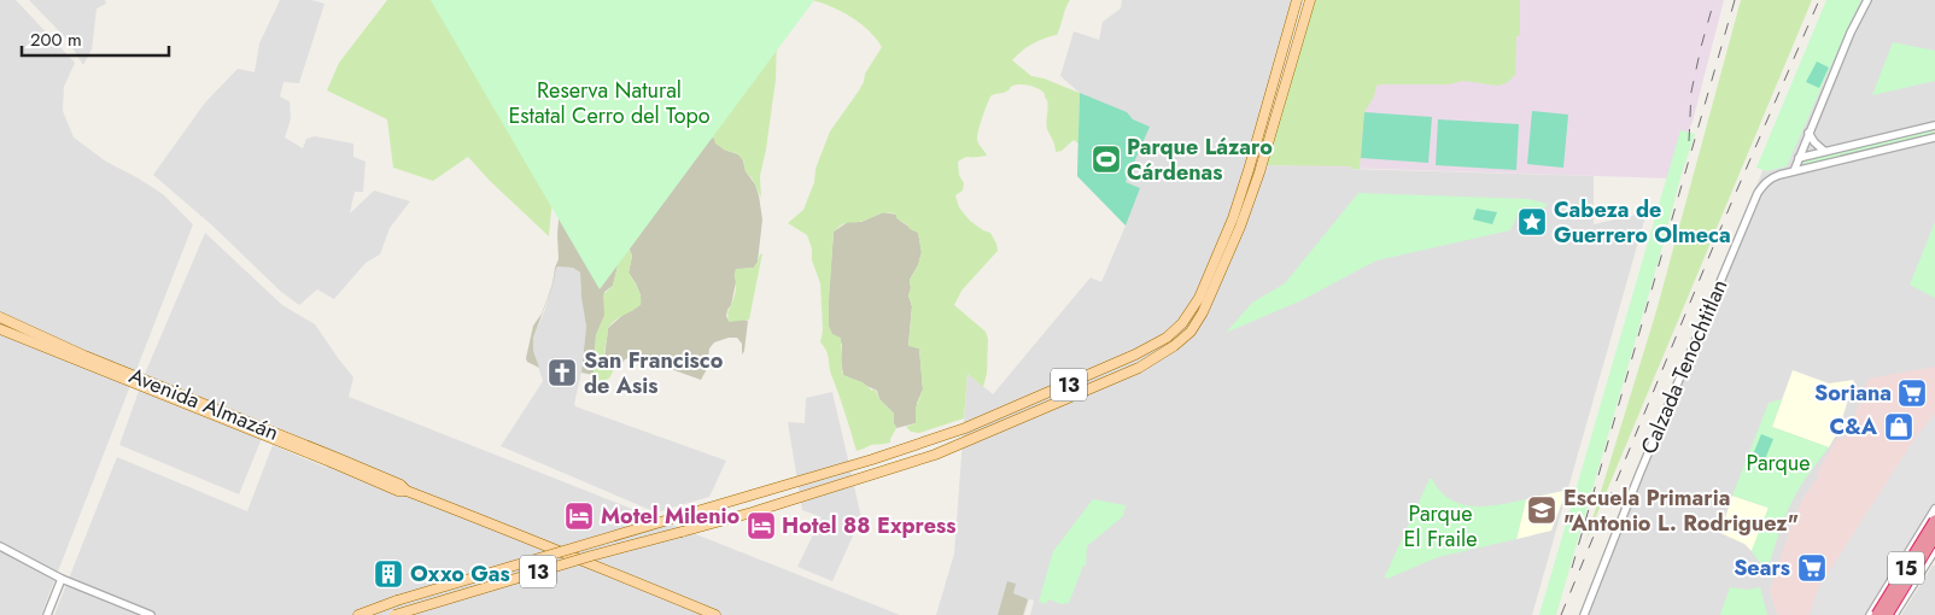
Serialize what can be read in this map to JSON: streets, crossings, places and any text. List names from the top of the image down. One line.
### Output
{"streets":{"highway":["15"],"main road":["13","Avenida Almazán"],"street":["Calzada Tenochtitlan"]},"parks":["Reserva Natural Estatal Cerro del Topo","Parque","Parque El Fraile"],"places":{"sports":["Parque Lázaro Cárdenas"],"place":["Cabeza de Guerrero Olmeca"],"church":["San Francisco de Asis"],"supermarket":["Soriana","Sears"],"shop":["C&A"],"school or university":["Escuela Primaria \"Antonio L. Rodriguez\""],"hotel":["Motel Milenio","Hotel 88 Express"],"building":["Oxxo Gas"]},"scale_bar":"200 m"}
